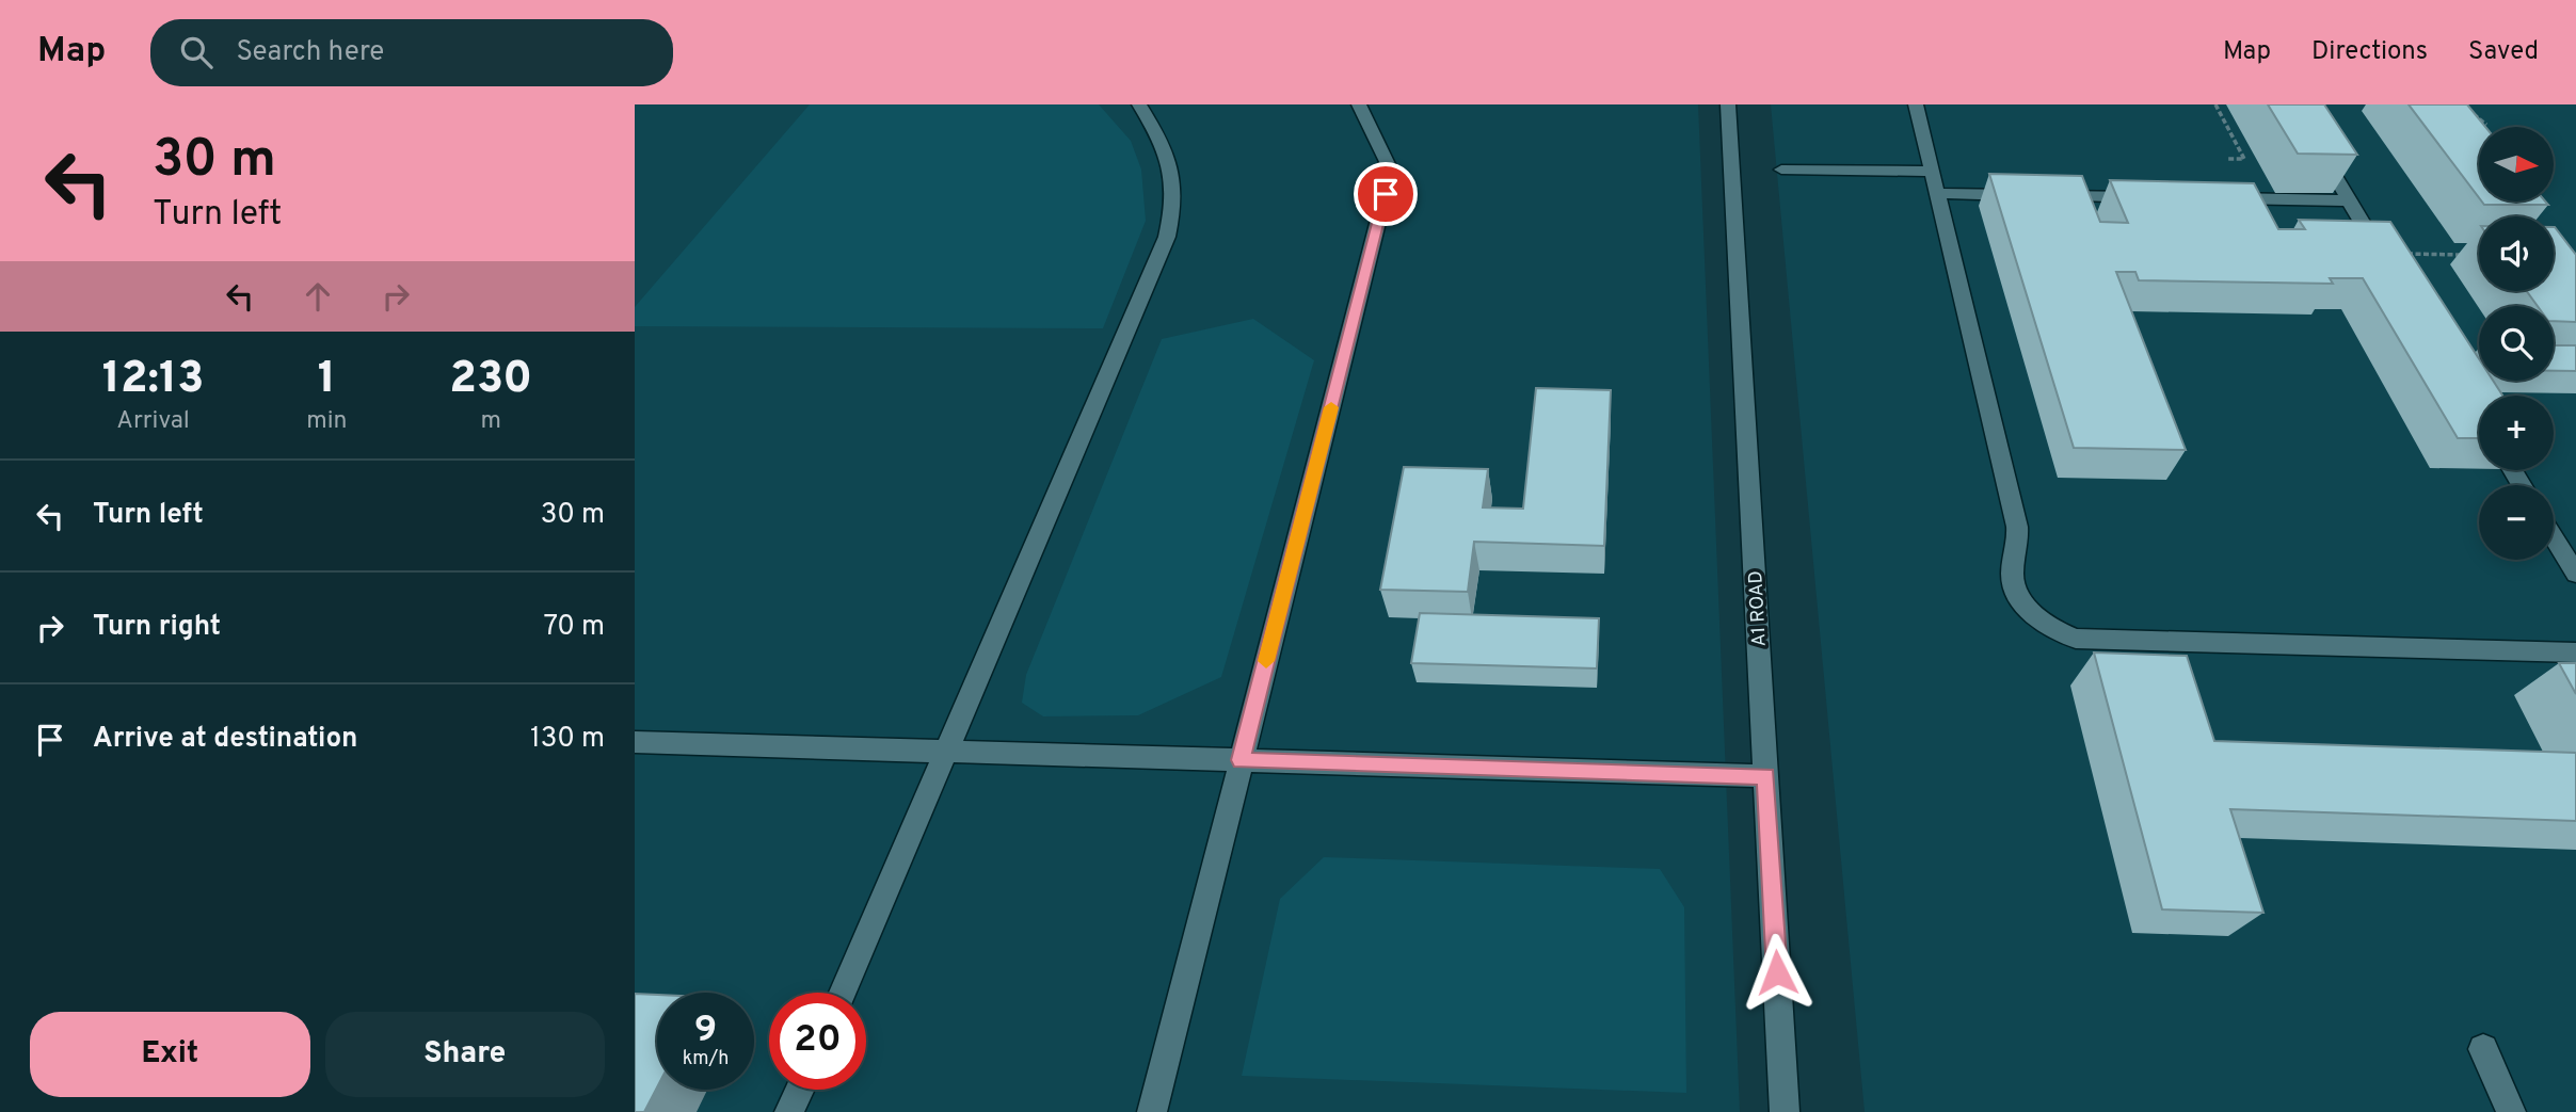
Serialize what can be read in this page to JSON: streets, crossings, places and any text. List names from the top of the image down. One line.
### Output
{"streets":{"lane":["A1 ROAD"]},"north":"right","page":{"header":"Map","search":"Search here","nav":["Map","Directions","Saved"],"turn":["30 m","Turn left"],"map_buttons":["+","−"],"eta":["12:13","Arrival","1","min","230","m"],"list":[{"name":"Turn left","value":"30 m"},{"name":"Turn right","value":"70 m"},{"name":"Arrive at destination","value":"130 m"}],"speed":"9 km/h","limit":"20","buttons":["Exit","Share"]}}
